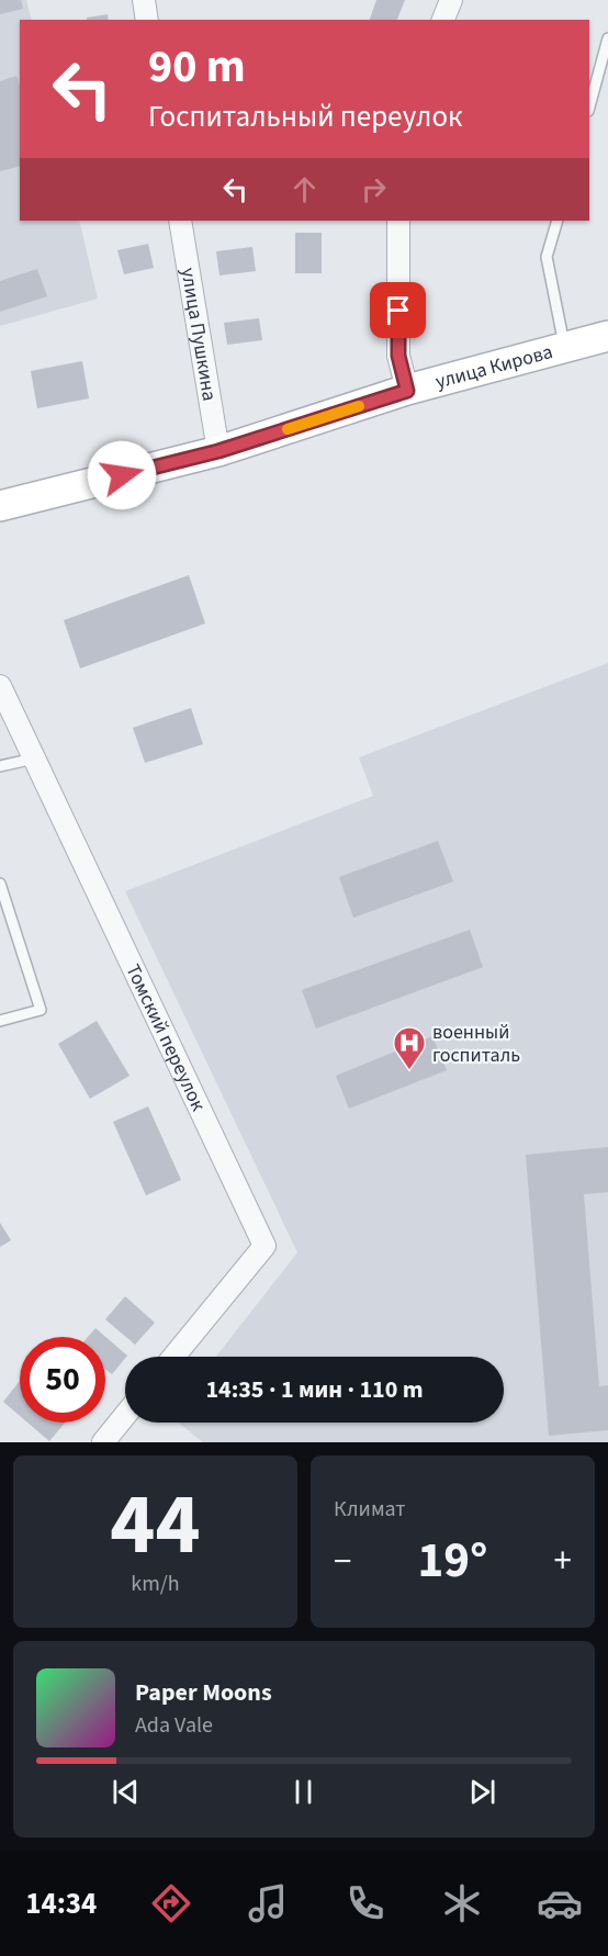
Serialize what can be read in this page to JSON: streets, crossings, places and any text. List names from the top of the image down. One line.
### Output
{"streets":{"main road":["улица Кирова"],"street":["улица Пушкина","Томский переулок"]},"crossings":[["улица Пушкина","улица Кирова"]],"places":{"hospital":["военный госпиталь"]},"page":{"turn":["90 m","Госпитальный переулок"],"limit":"50","trip":"14:35 · 1 мин · 110 m","tile":[["44","km/h"],"Климат"],"heat":["−","19°","+"],"song":["Paper Moons","Ada Vale"],"tabs":"14:34"}}
